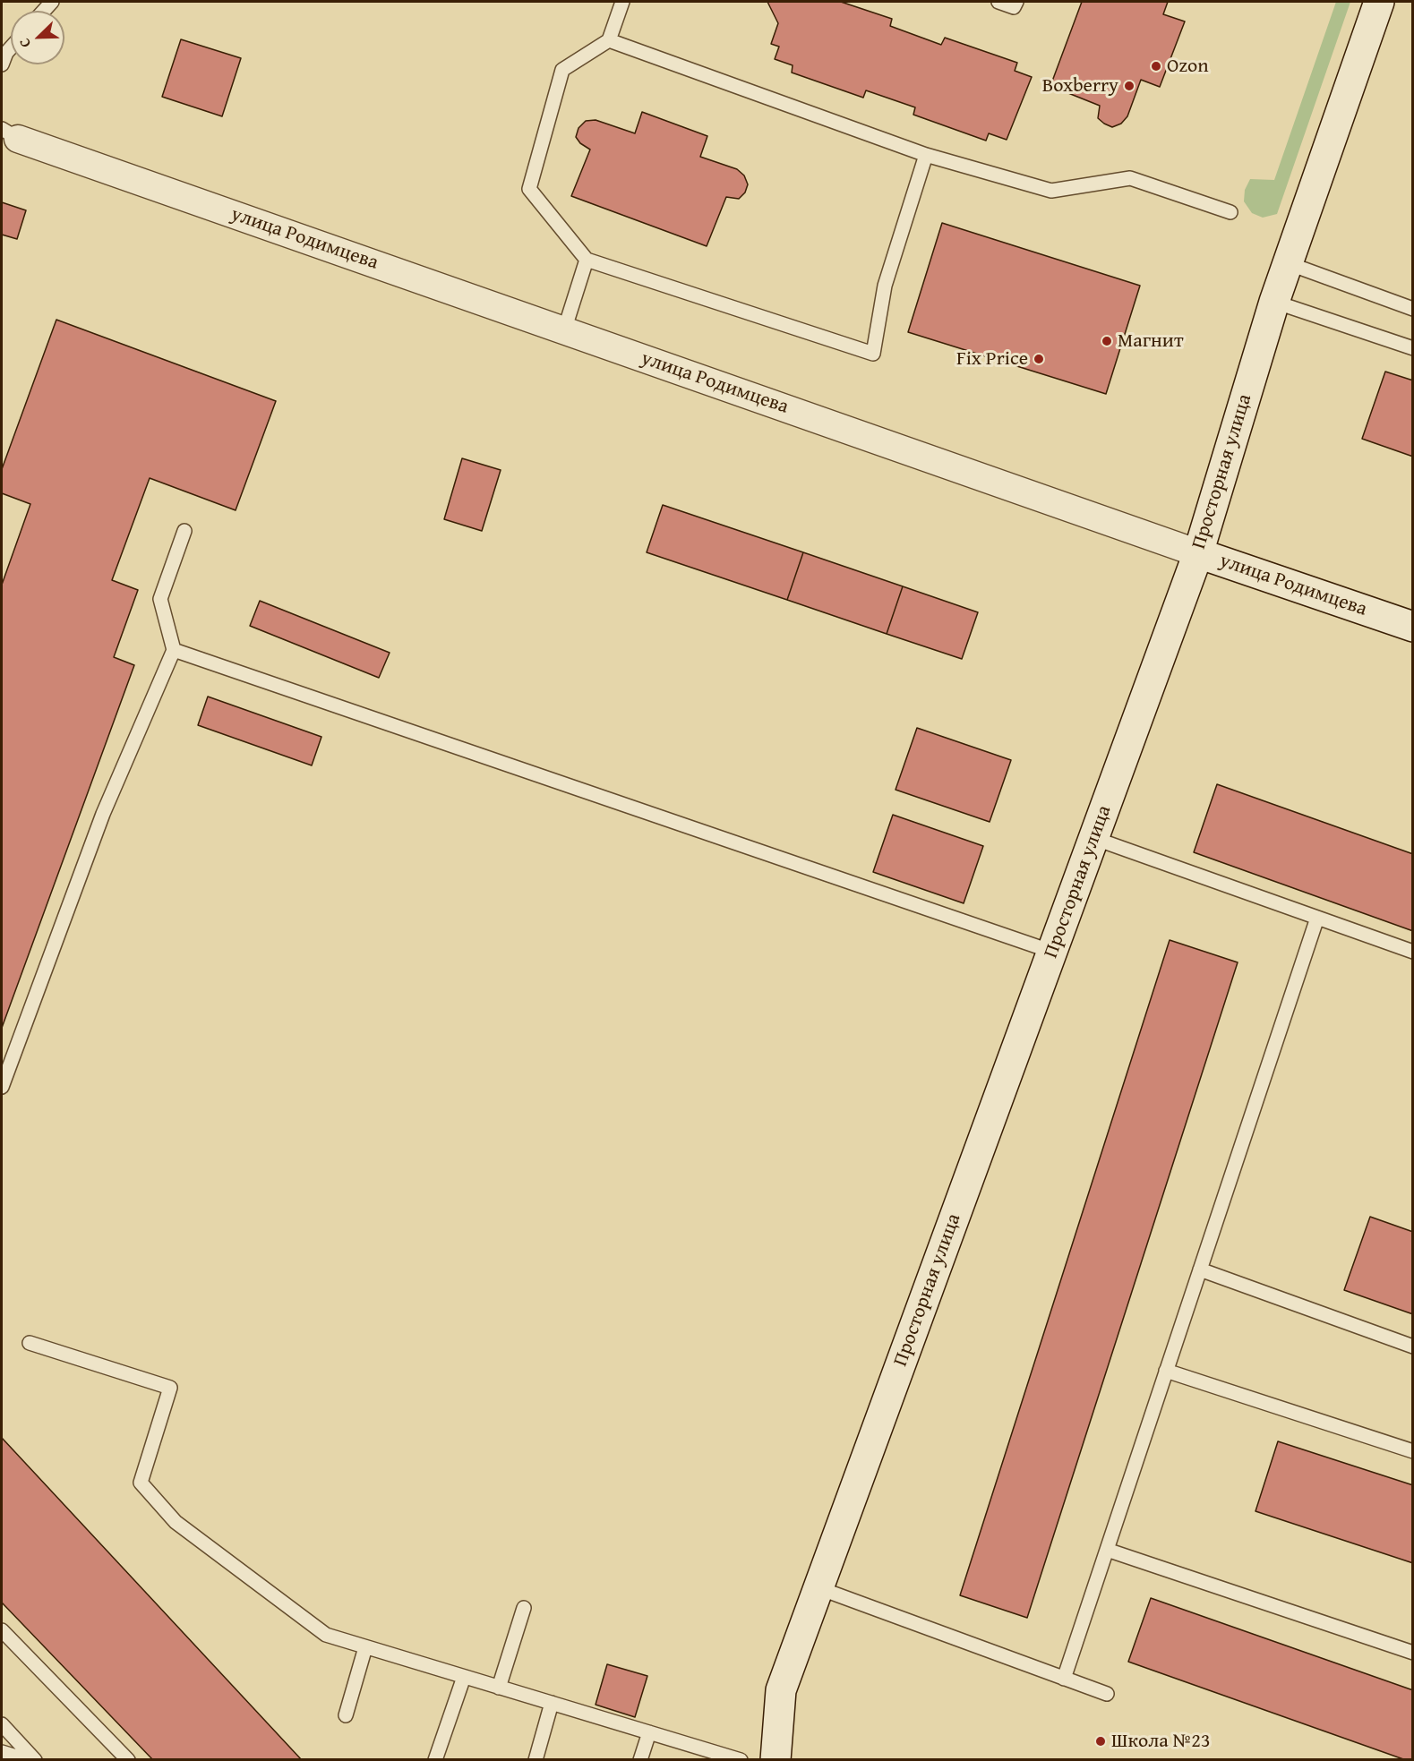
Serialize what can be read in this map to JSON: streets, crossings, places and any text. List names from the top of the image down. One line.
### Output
{"streets":{"street":["улица Родимцева","Просторная улица"]},"crossings":[["улица Родимцева","Просторная улица"]],"places":["Ozon","Boxberry","Магнит","Fix Price","Школа №23"],"north":"bottom left"}
